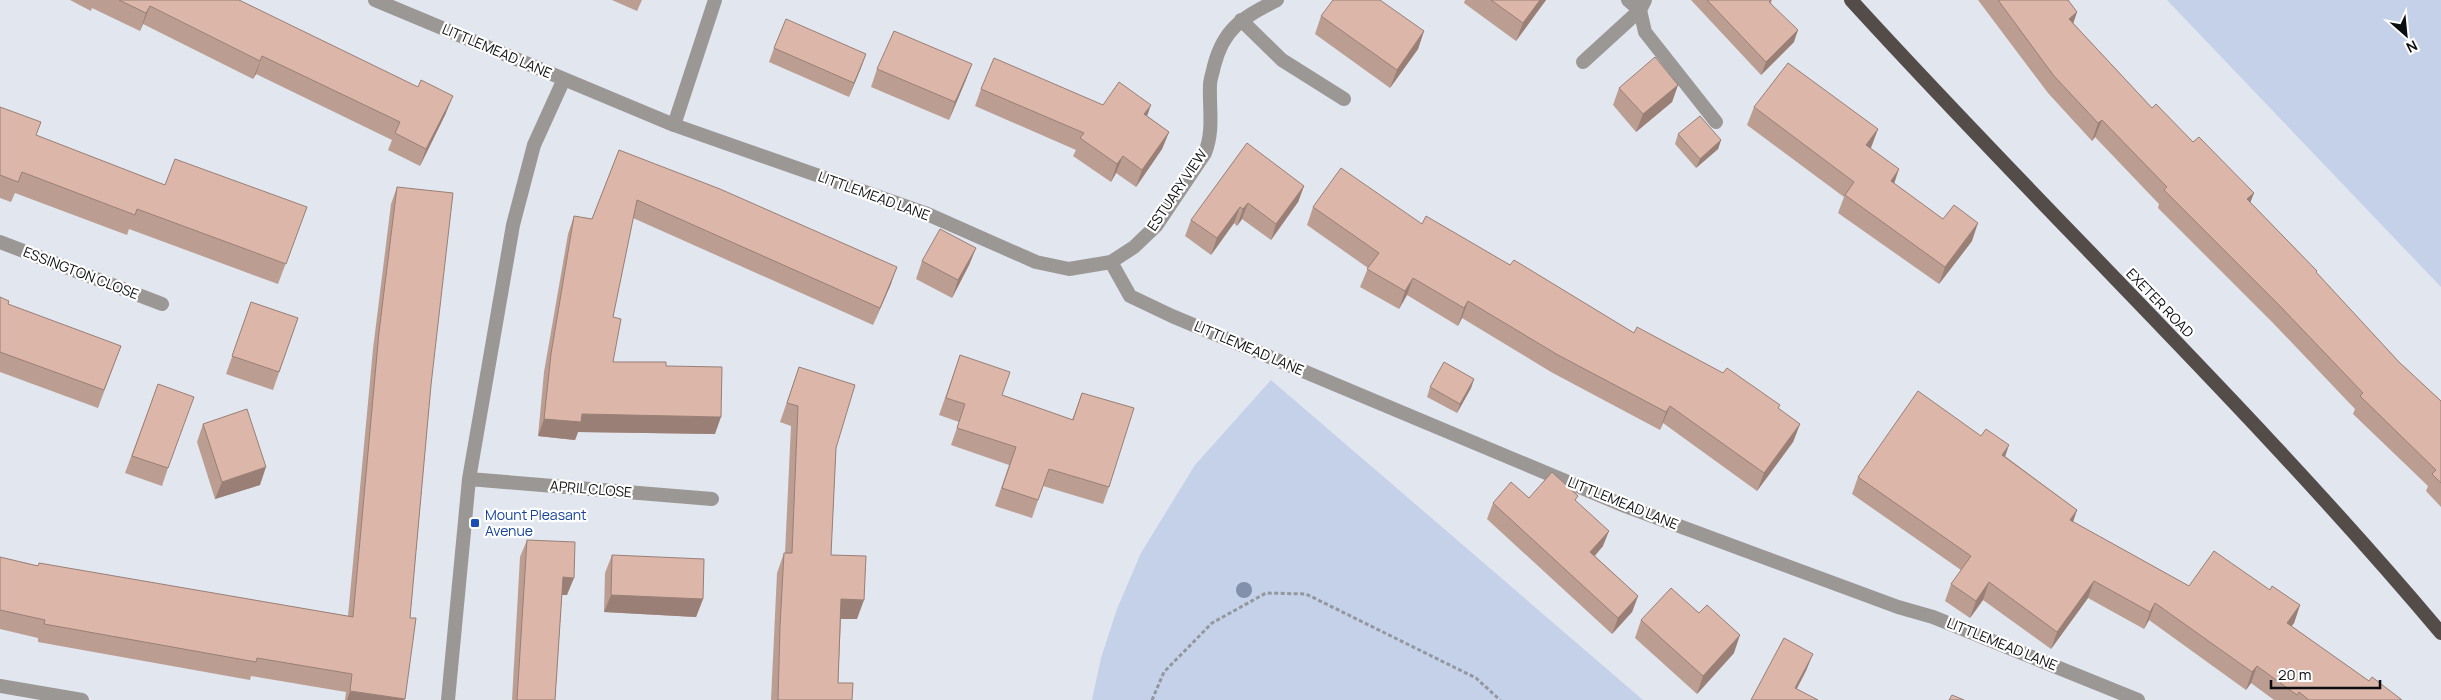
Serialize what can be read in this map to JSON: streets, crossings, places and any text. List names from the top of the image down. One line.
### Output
{"streets":{"highway":["EXETER ROAD"],"street":["LITTLEMEAD LANE","ESTUARY VIEW","ESSINGTON CLOSE","APRIL CLOSE"]},"crossings":[["LITTLEMEAD LANE","ESTUARY VIEW"]],"places":{"transit":["Mount Pleasant Avenue"]},"scale_bar":"20 m","north":"bottom right"}
